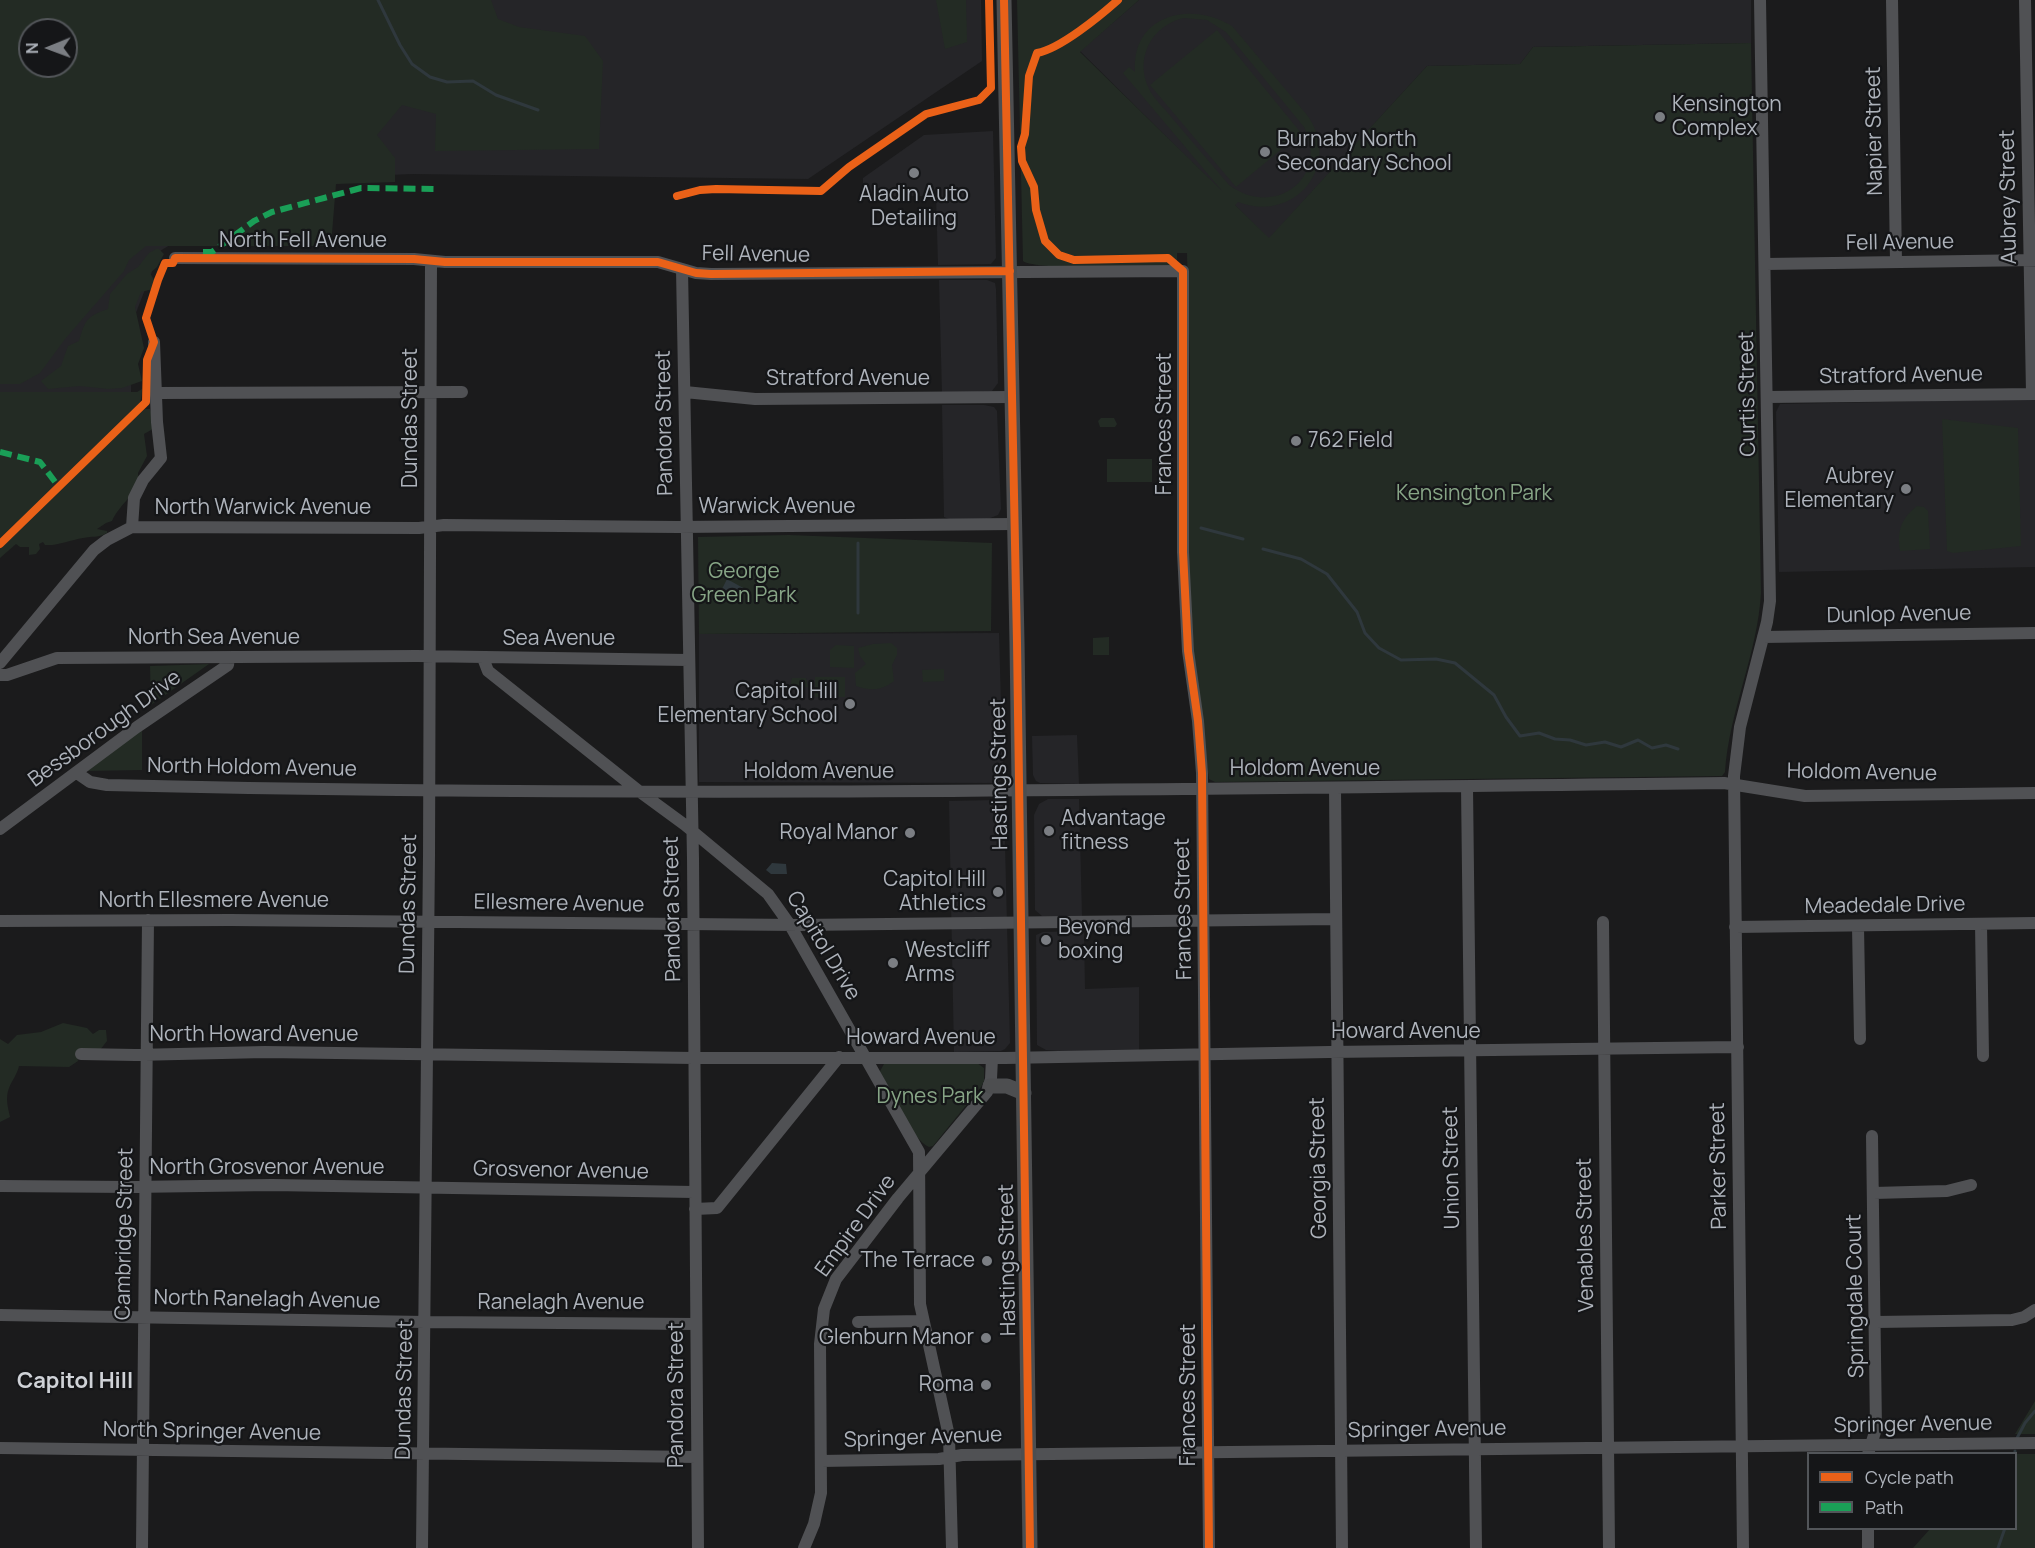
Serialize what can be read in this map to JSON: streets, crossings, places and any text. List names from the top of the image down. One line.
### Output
{"streets":{"main road":["Hastings Street"],"street":["Napier Street","Aubrey Street","North Fell Avenue","Fell Avenue","Stratford Avenue","Curtis Street","Dundas Street","Pandora Street","Frances Street","Warwick Avenue","North Warwick Avenue","Dunlop Avenue","North Sea Avenue","Sea Avenue","Bessborough Drive","North Holdom Avenue","Holdom Avenue","North Ellesmere Avenue","Ellesmere Avenue","Meadedale Drive","Capitol Drive","Howard Avenue","North Howard Avenue","Parker Street","North Grosvenor Avenue","Georgia Street","Union Street","Grosvenor Avenue","Empire Drive","Cambridge Street","Venables Street","Springdale Court","North Ranelagh Avenue","Ranelagh Avenue","Springer Avenue","North Springer Avenue"]},"crossings":[["Napier Street","Fell Avenue"],["Aubrey Street","Fell Avenue"],["Aubrey Street","Stratford Avenue"],["North Fell Avenue","Fell Avenue"],["North Fell Avenue","Dundas Street"],["Fell Avenue","Curtis Street"],["Fell Avenue","Dundas Street"],["Fell Avenue","Pandora Street"],["Fell Avenue","Frances Street"],["Fell Avenue","Hastings Street"],["Stratford Avenue","Curtis Street"],["Stratford Avenue","Pandora Street"],["Stratford Avenue","Hastings Street"],["Curtis Street","Dunlop Avenue"],["Curtis Street","Holdom Avenue"],["Curtis Street","Parker Street"],["Dundas Street","Warwick Avenue"],["Dundas Street","North Warwick Avenue"],["Dundas Street","North Sea Avenue"],["Dundas Street","Sea Avenue"],["Dundas Street","North Holdom Avenue"],["Dundas Street","Holdom Avenue"],["Dundas Street","North Ellesmere Avenue"],["Dundas Street","Ellesmere Avenue"],["Dundas Street","Howard Avenue"],["Dundas Street","North Howard Avenue"],["Dundas Street","North Grosvenor Avenue"],["Dundas Street","Grosvenor Avenue"],["Dundas Street","North Ranelagh Avenue"],["Dundas Street","Ranelagh Avenue"],["Dundas Street","North Springer Avenue"],["Pandora Street","Warwick Avenue"],["Pandora Street","Sea Avenue"],["Pandora Street","Holdom Avenue"],["Pandora Street","Ellesmere Avenue"],["Pandora Street","Capitol Drive"],["Pandora Street","Howard Avenue"],["Pandora Street","Grosvenor Avenue"],["Pandora Street","Ranelagh Avenue"],["Frances Street","Holdom Avenue"],["Frances Street","Ellesmere Avenue"],["Frances Street","Howard Avenue"],["Frances Street","Springer Avenue"],["Warwick Avenue","North Warwick Avenue"],["Warwick Avenue","Hastings Street"],["North Sea Avenue","Sea Avenue"],["North Sea Avenue","Bessborough Drive"],["Sea Avenue","Capitol Drive"],["Bessborough Drive","North Holdom Avenue"],["North Holdom Avenue","Holdom Avenue"],["Holdom Avenue","Hastings Street"],["Holdom Avenue","Capitol Drive"],["Holdom Avenue","Parker Street"],["Holdom Avenue","Georgia Street"],["Holdom Avenue","Union Street"],["Hastings Street","Ellesmere Avenue"],["Hastings Street","Howard Avenue"],["Hastings Street","Springer Avenue"],["North Ellesmere Avenue","Ellesmere Avenue"],["North Ellesmere Avenue","Cambridge Street"],["Ellesmere Avenue","Capitol Drive"],["Ellesmere Avenue","Georgia Street"],["Meadedale Drive","Parker Street"],["Capitol Drive","Howard Avenue"],["Capitol Drive","Empire Drive"],["Capitol Drive","Springer Avenue"],["Howard Avenue","North Howard Avenue"],["Howard Avenue","Parker Street"],["Howard Avenue","Georgia Street"],["Howard Avenue","Union Street"],["Howard Avenue","Venables Street"],["North Howard Avenue","Cambridge Street"],["Parker Street","Springer Avenue"],["North Grosvenor Avenue","Grosvenor Avenue"],["North Grosvenor Avenue","Cambridge Street"],["Georgia Street","Springer Avenue"],["Union Street","Springer Avenue"],["Empire Drive","Springer Avenue"],["Cambridge Street","North Ranelagh Avenue"],["Cambridge Street","North Springer Avenue"],["Venables Street","Springer Avenue"],["Springdale Court","Springer Avenue"],["North Ranelagh Avenue","Ranelagh Avenue"]],"districts":["Capitol Hill"],"parks":["Kensington Park","George Green Park","Dynes Park"],"places":["Kensington Complex","Burnaby North Secondary School","Aladin Auto Detailing","762 Field","Aubrey Elementary","Capitol Hill Elementary School","Advantage fitness","Royal Manor","Capitol Hill Athletics","Beyond boxing","Westcliff Arms","The Terrace","Glenburn Manor","Roma"],"legend":["Cycle path","Path"],"north":"left"}
